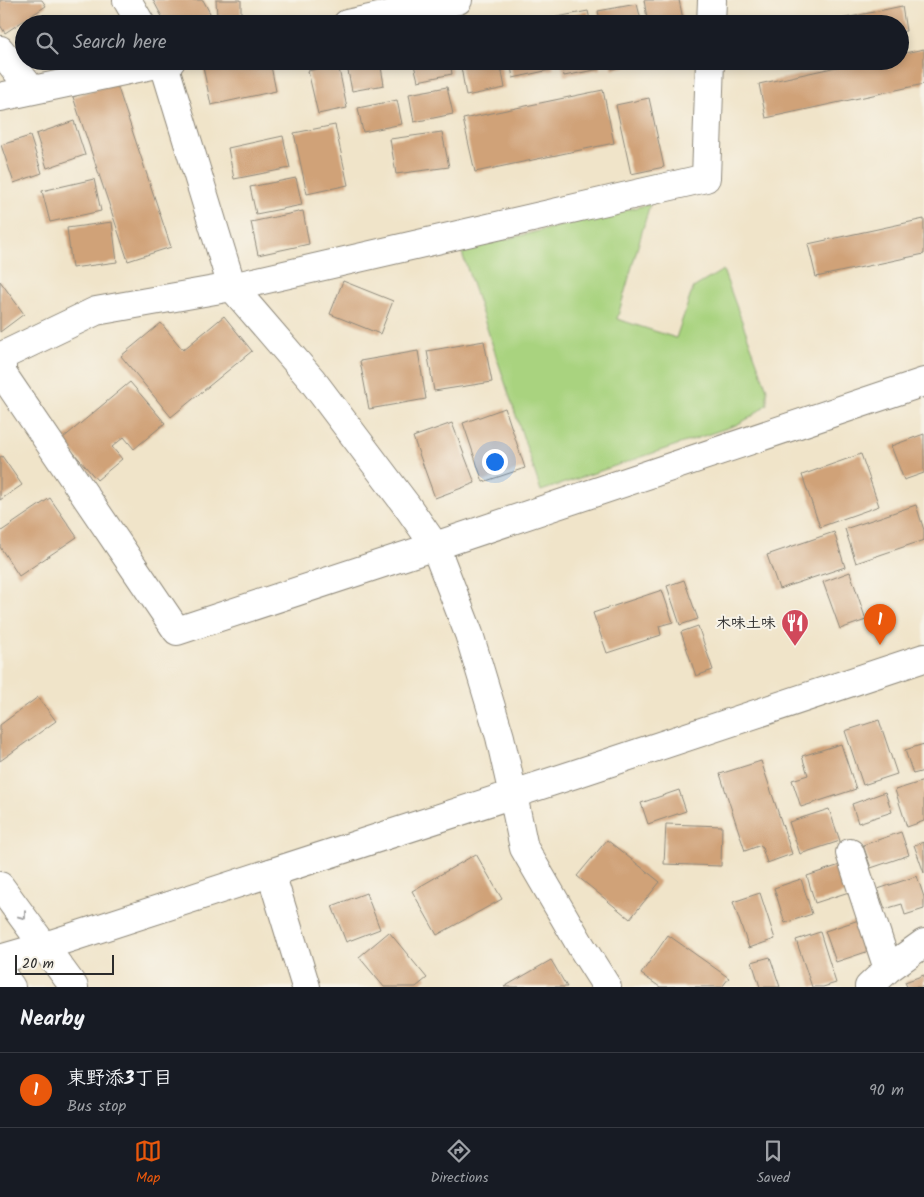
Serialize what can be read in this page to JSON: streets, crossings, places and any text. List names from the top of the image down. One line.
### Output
{"places":{"restaurant":["木味土味"]},"scale_bar":"20 m","page":{"search":"Search here","pins":"1","scale":"20 m","heading":"Nearby","list":[{"mark":"1","name":"東野添3丁目","note":"Bus stop","value":"90 m"}],"nav":["Map","Directions","Saved"]}}
